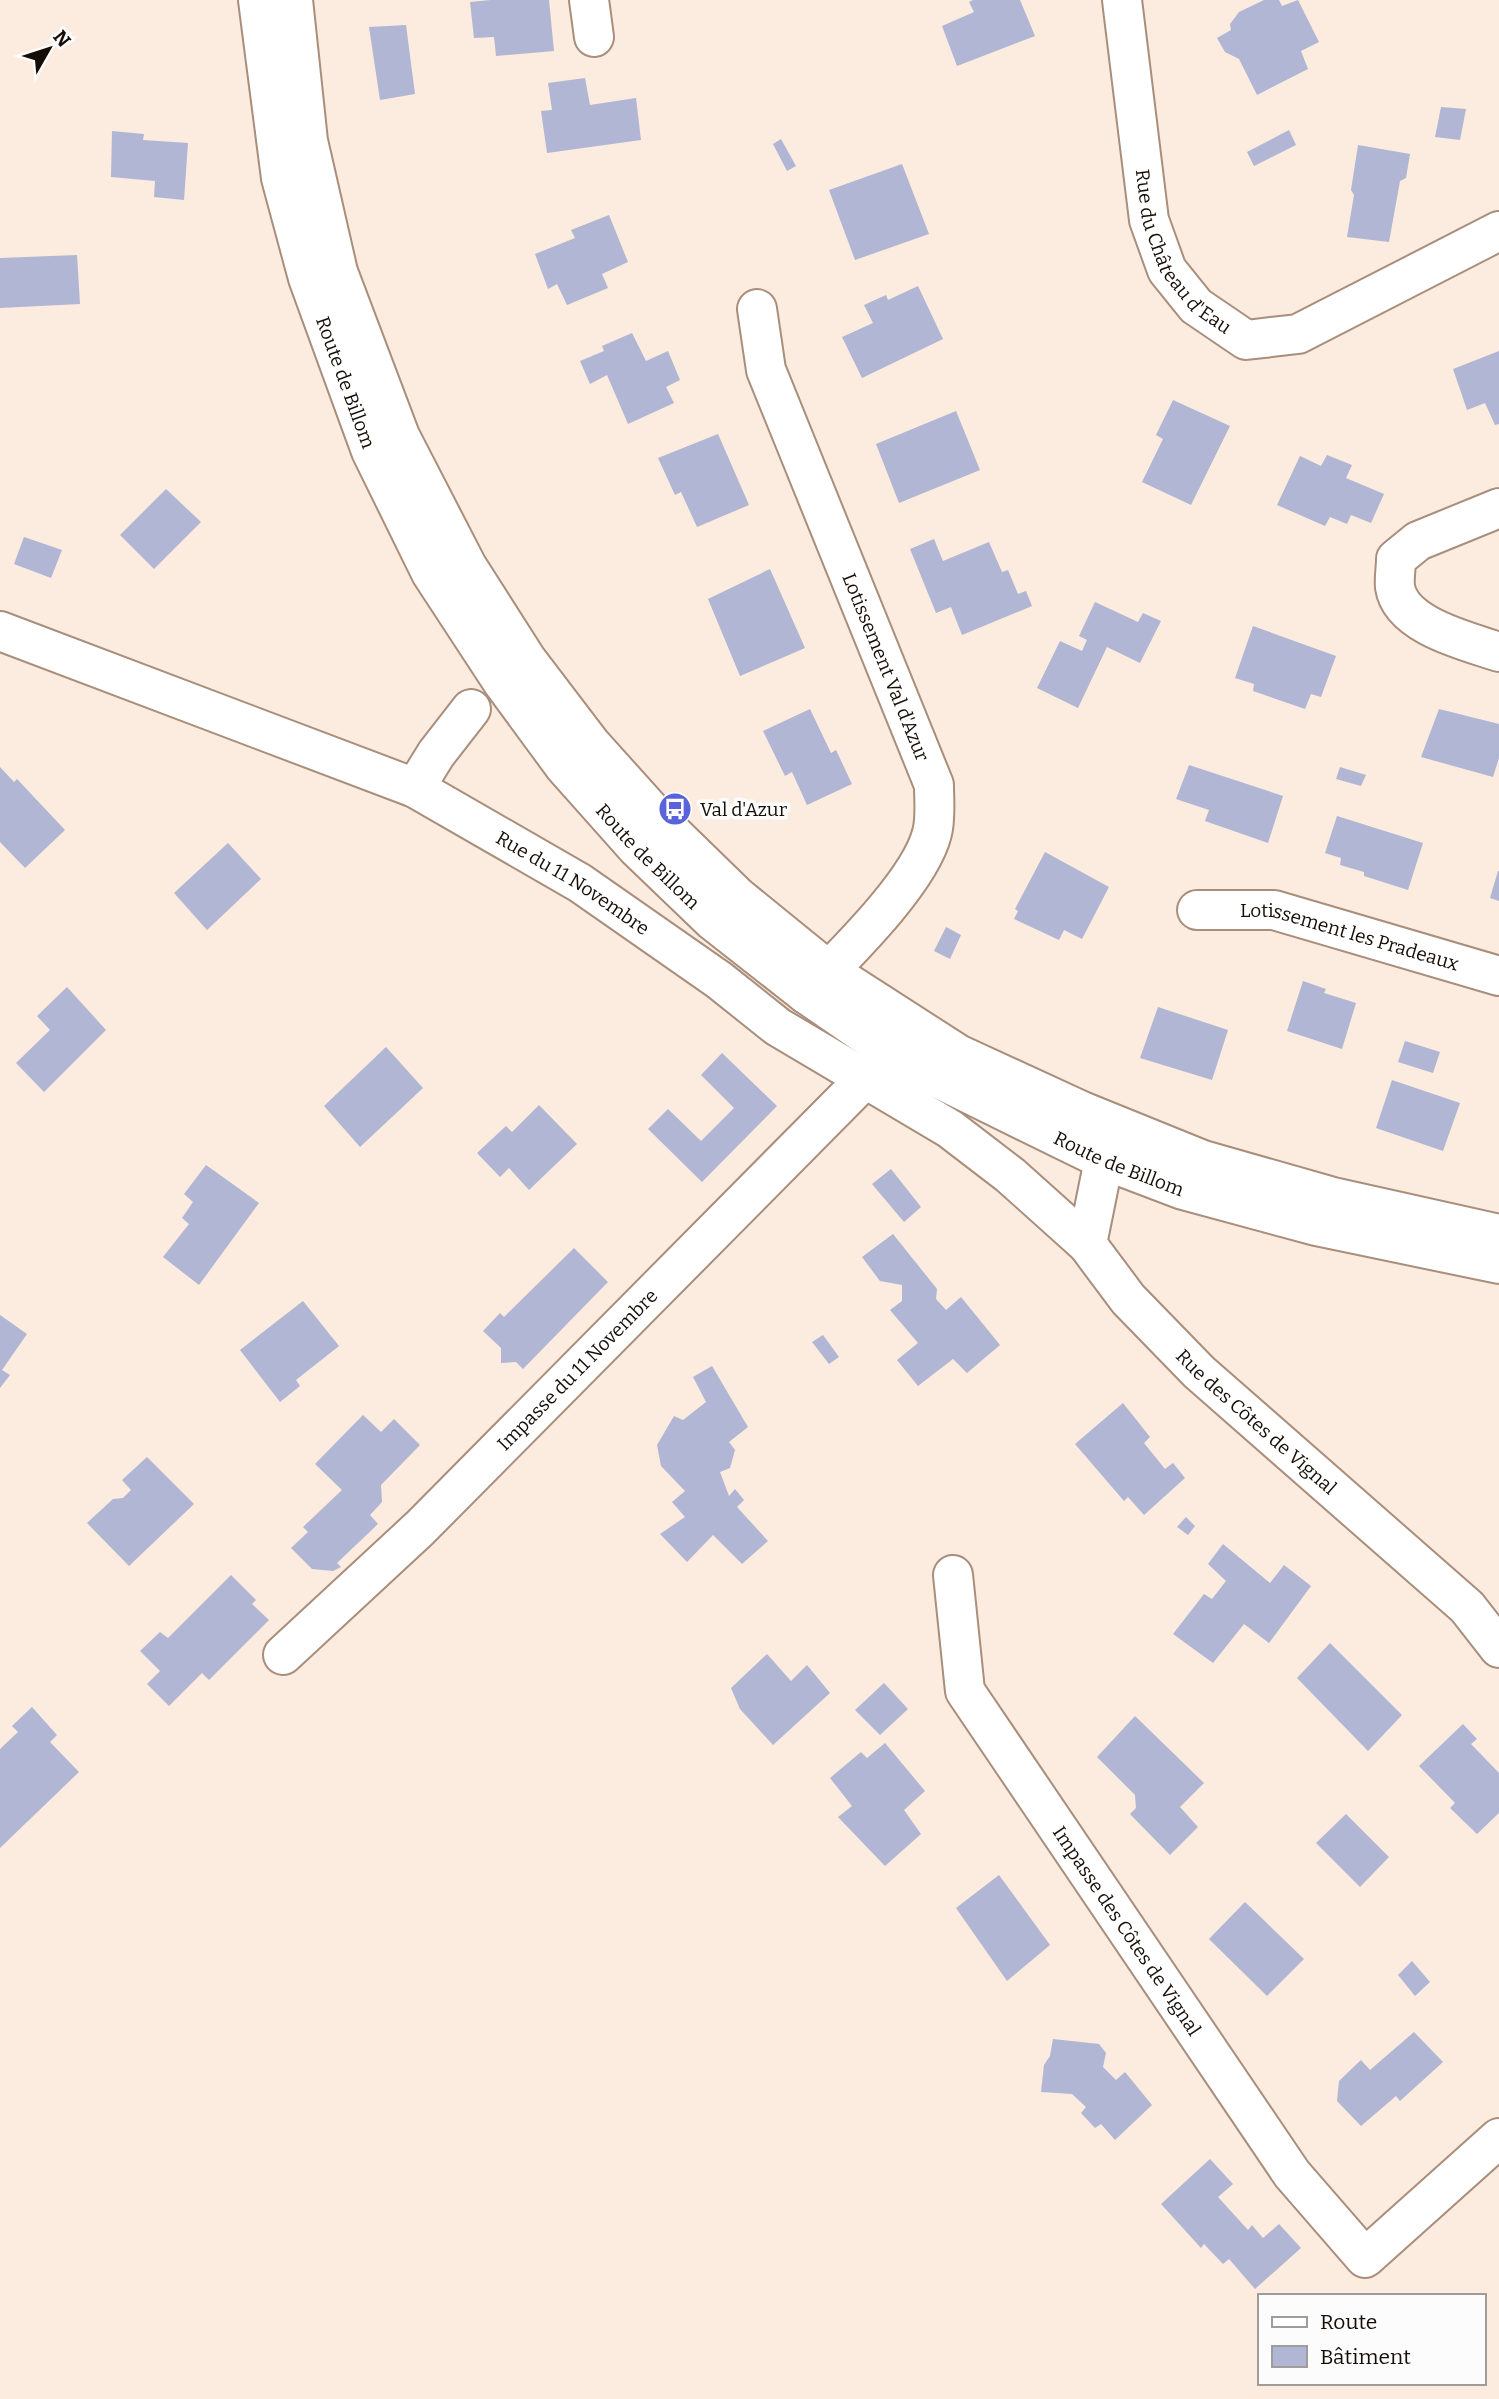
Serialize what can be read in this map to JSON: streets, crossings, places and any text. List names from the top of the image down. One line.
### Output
{"streets":{"street":["Rue du Château d'Eau","Route de Billom","Lotissement Val d'Azur","Rue du 11 Novembre","Lotissement les Pradeaux","Impasse du 11 Novembre","Rue des Côtes de Vignal","Impasse des Côtes de Vignal"]},"crossings":[["Route de Billom","Lotissement Val d'Azur"],["Rue du 11 Novembre","Impasse du 11 Novembre"],["Rue du 11 Novembre","Rue des Côtes de Vignal"]],"places":{"bus stop":["Val d'Azur"]},"legend":["Route","Bâtiment"],"north":"top right"}
